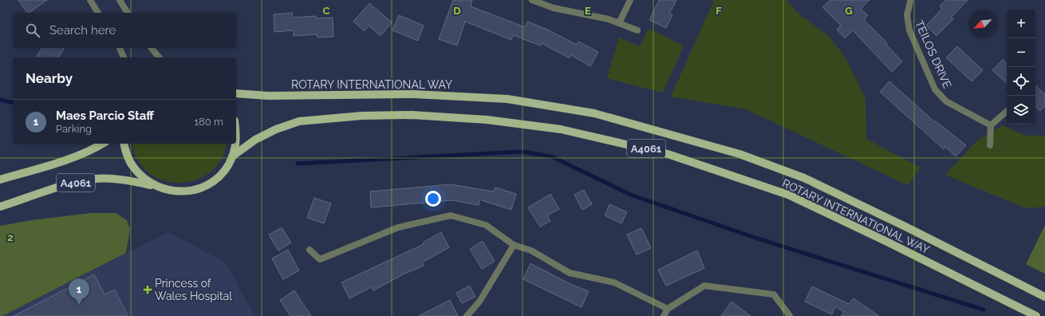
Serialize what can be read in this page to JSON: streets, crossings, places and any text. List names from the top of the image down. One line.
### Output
{"streets":{"main road":["ROTARY INTERNATIONAL WAY","A4061"],"street":["TEILOS DRIVE"]},"crossings":[["ROTARY INTERNATIONAL WAY","A4061"]],"places":{"health":["Princess of Wales Hospital"]},"north":"bottom left","page":{"map_buttons":["+","−"],"search":"Search here","heading":"Nearby","list":[{"mark":"1","name":"Maes Parcio Staff","note":"Parking","value":"180 m"}],"pins":"1"},"grid":{"columns":["C","D","E","F","G"],"rows":["2"]}}
